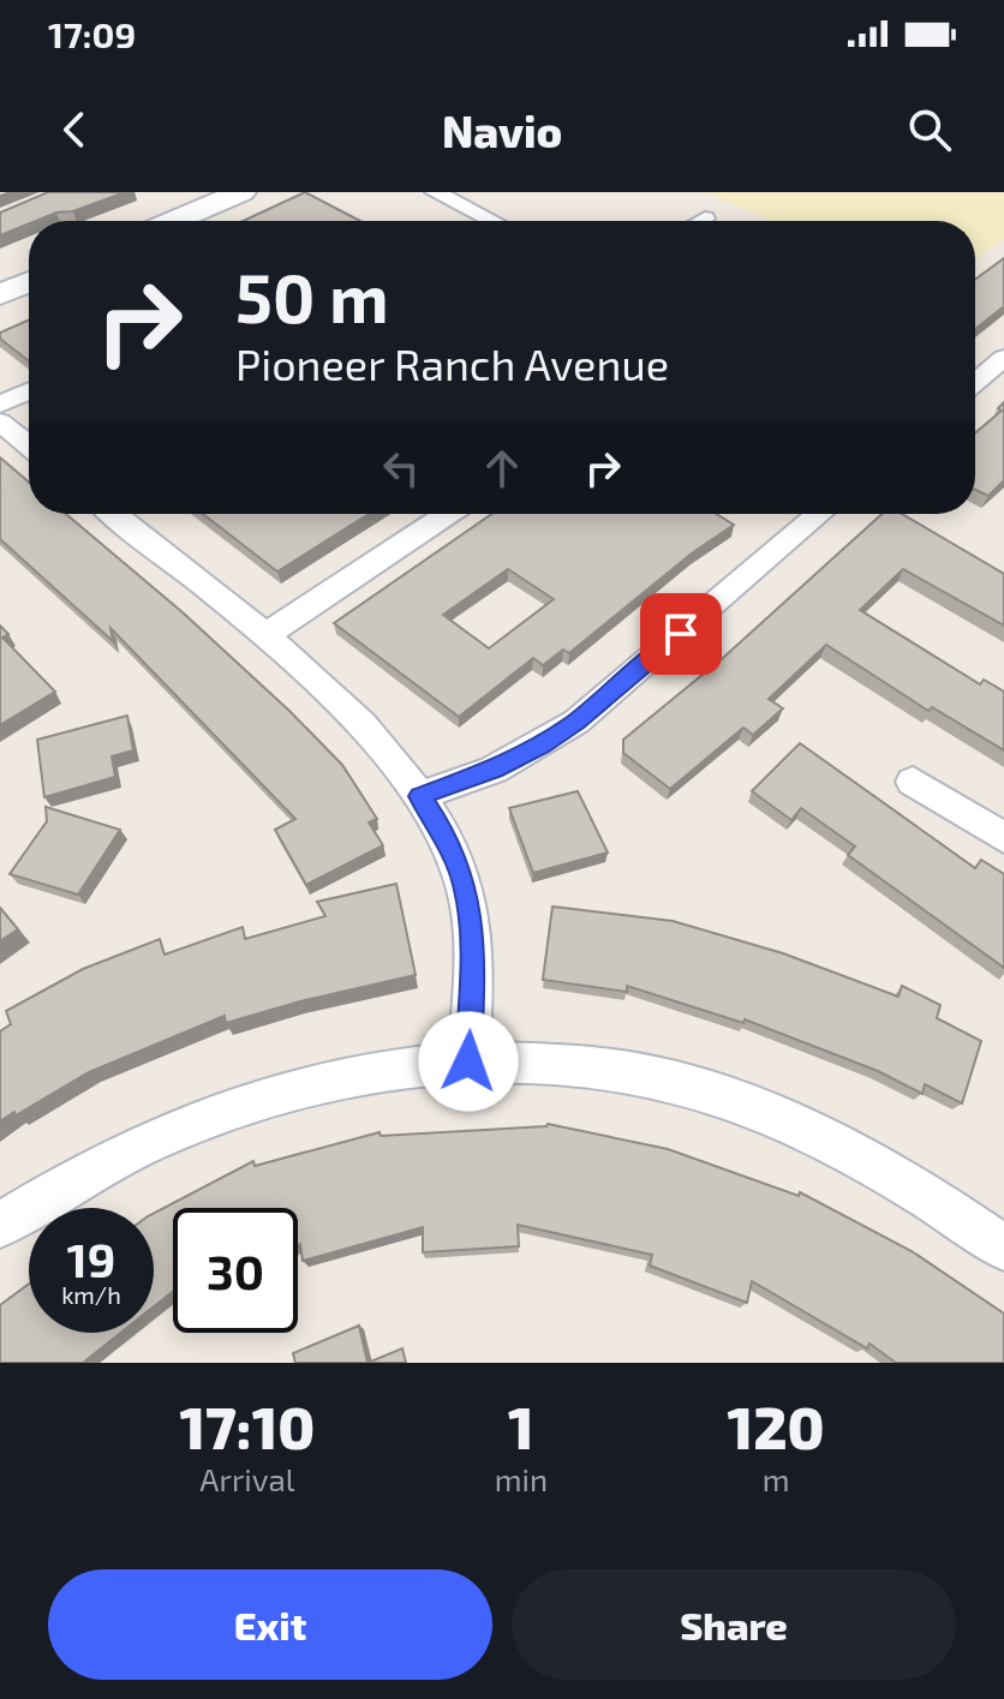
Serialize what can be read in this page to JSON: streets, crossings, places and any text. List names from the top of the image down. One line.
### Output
{"page":{"status":"17:09","header":"Navio","turn":["50 m","Pioneer Ranch Avenue"],"speed":"19 km/h","limit":"30","eta":["17:10","Arrival","1","min","120","m"],"buttons":["Exit","Share"]}}
